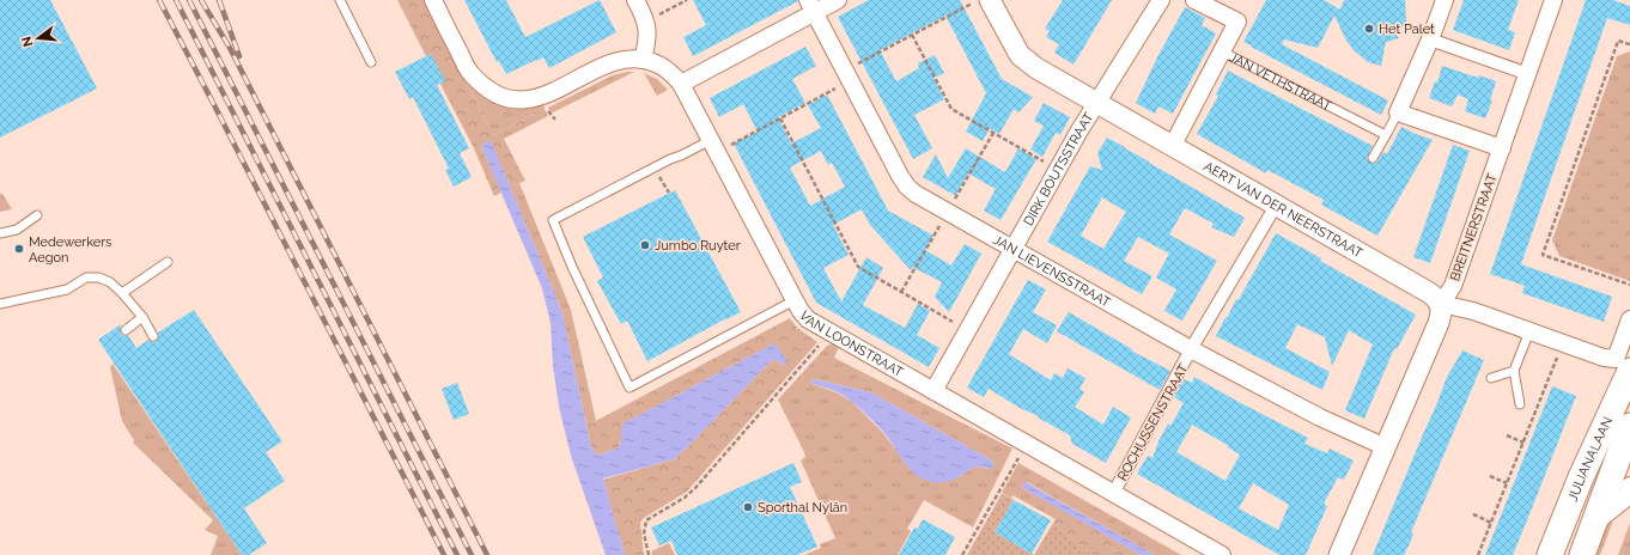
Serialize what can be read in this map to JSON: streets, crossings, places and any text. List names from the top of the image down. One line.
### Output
{"streets":{"main road":["JULIANALAAN"],"street":["JAN VETHSTRAAT","DIRK BOUTSSTRAAT","AERT VAN DER NEERSTRAAT","BREITNERSTRAAT","JAN LIEVENSSTRAAT","VAN LOONSTRAAT","ROCHUSSENSTRAAT"]},"crossings":[["DIRK BOUTSSTRAAT","AERT VAN DER NEERSTRAAT"],["DIRK BOUTSSTRAAT","JAN LIEVENSSTRAAT"],["DIRK BOUTSSTRAAT","VAN LOONSTRAAT"],["AERT VAN DER NEERSTRAAT","BREITNERSTRAAT"],["AERT VAN DER NEERSTRAAT","ROCHUSSENSTRAAT"],["AERT VAN DER NEERSTRAAT","JULIANALAAN"],["BREITNERSTRAAT","JAN LIEVENSSTRAAT"],["JAN LIEVENSSTRAAT","ROCHUSSENSTRAAT"],["VAN LOONSTRAAT","ROCHUSSENSTRAAT"]],"places":["Het Palet","Jumbo Ruyter","Medewerkers Aegon","Sporthal Nylân"],"north":"left"}
